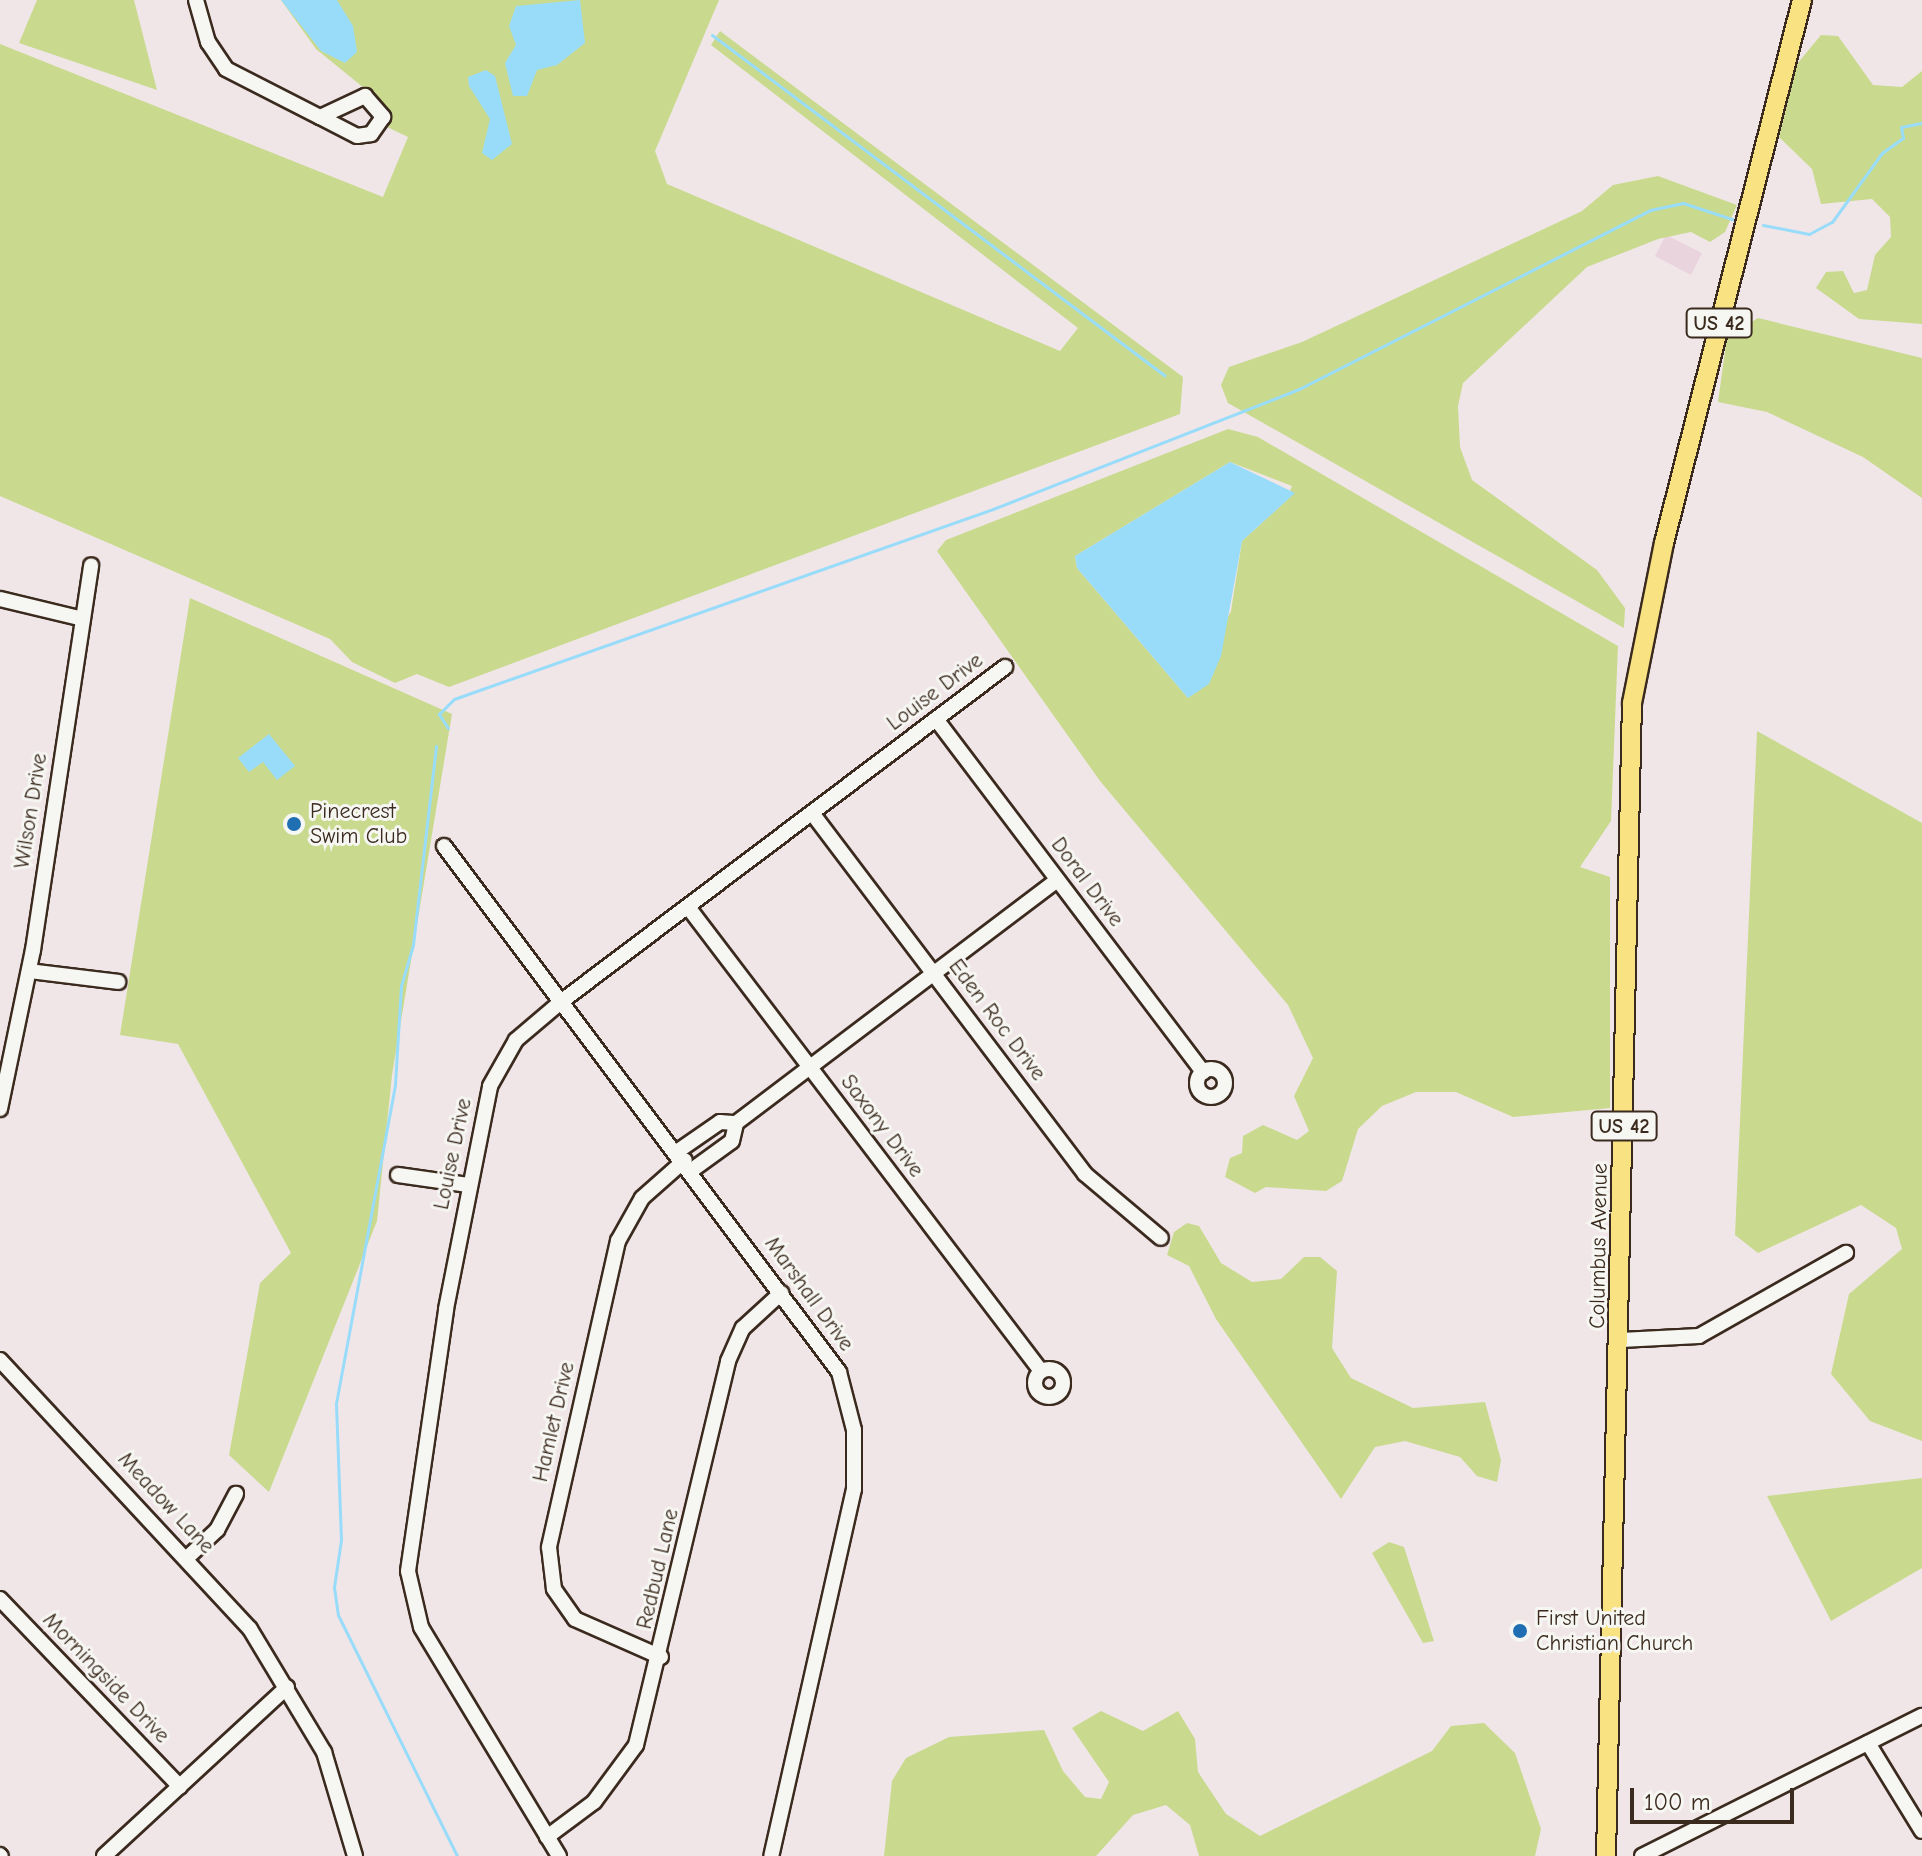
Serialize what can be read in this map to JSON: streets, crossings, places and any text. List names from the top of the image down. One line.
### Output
{"streets":{"main road":["US 42","Columbus Avenue"],"street":["Louise Drive","Wilson Drive","Doral Drive","Eden Roc Drive","Saxony Drive","Marshall Drive","Hamlet Drive","Meadow Lane","Redbud Lane","Morningside Drive"]},"crossings":[["Louise Drive","Doral Drive"],["Louise Drive","Eden Roc Drive"],["Louise Drive","Saxony Drive"],["Louise Drive","Marshall Drive"],["Louise Drive","Redbud Lane"],["Doral Drive","Hamlet Drive"],["Eden Roc Drive","Hamlet Drive"],["Saxony Drive","Hamlet Drive"],["Marshall Drive","Hamlet Drive"],["Marshall Drive","Redbud Lane"],["Hamlet Drive","Redbud Lane"]],"places":["Pinecrest Swim Club","First United Christian Church"],"scale_bar":"100 m"}
